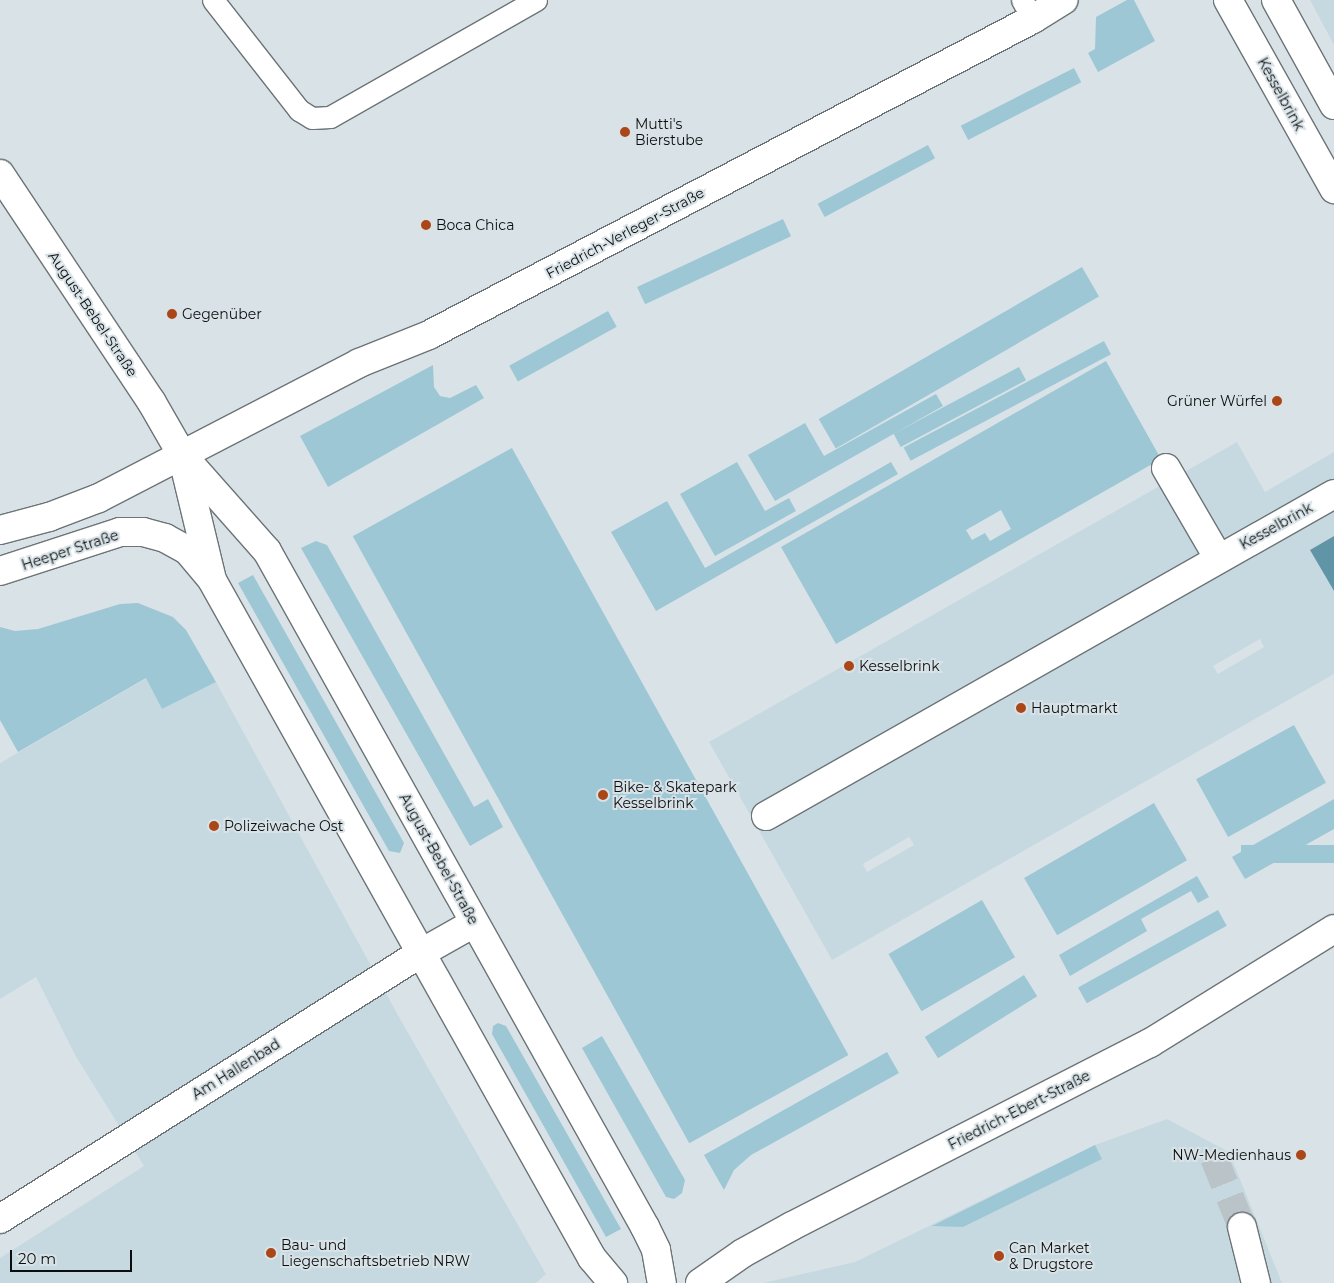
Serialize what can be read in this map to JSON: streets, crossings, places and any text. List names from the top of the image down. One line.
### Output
{"streets":{"street":["Kesselbrink","Friedrich-Verleger-Straße","August-Bebel-Straße","Heeper Straße","Am Hallenbad","Friedrich-Ebert-Straße"]},"crossings":[["Friedrich-Verleger-Straße","August-Bebel-Straße"],["August-Bebel-Straße","Heeper Straße"],["August-Bebel-Straße","Am Hallenbad"]],"places":["Mutti's Bierstube","Boca Chica","Gegenüber","Grüner Würfel","Kesselbrink","Hauptmarkt","Bike- & Skatepark Kesselbrink","Polizeiwache Ost","NW-Medienhaus","Bau- und Liegenschaftsbetrieb NRW","Can Market & Drugstore"],"scale_bar":"20 m"}
